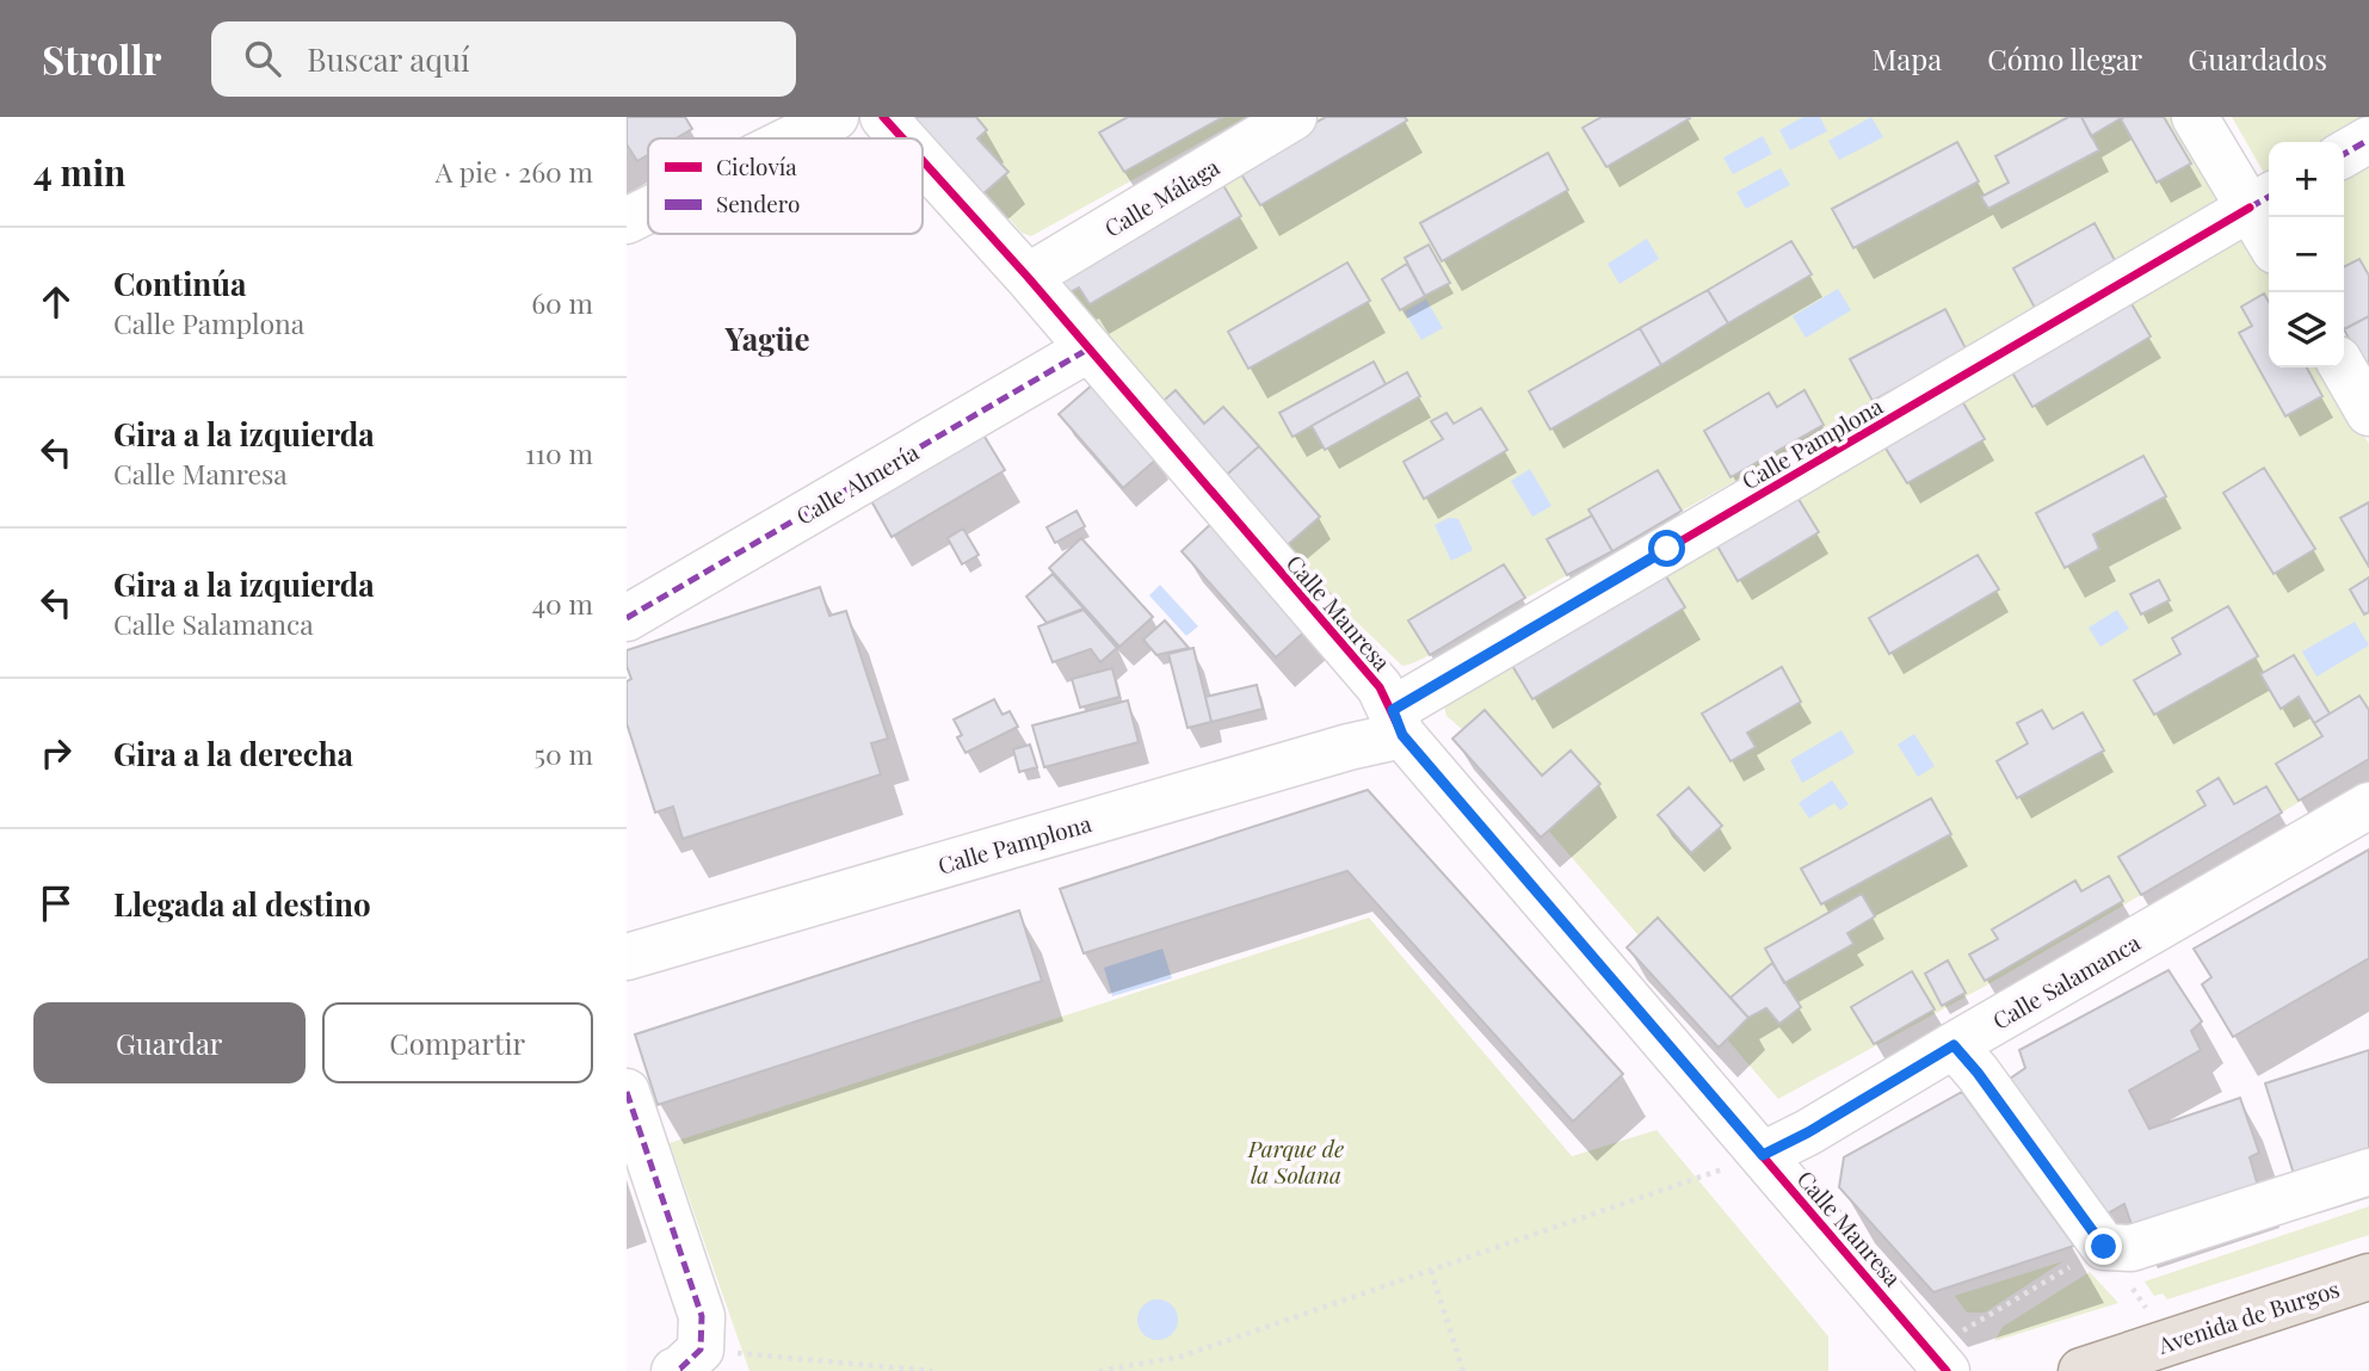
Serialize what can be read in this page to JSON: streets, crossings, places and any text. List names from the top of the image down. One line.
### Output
{"streets":{"main road":["Avenida de Burgos"],"street":["Calle Málaga","Calle Pamplona","Calle Almería","Calle Manresa","Calle Salamanca"]},"crossings":[["Calle Málaga","Calle Manresa"],["Calle Pamplona","Calle Manresa"],["Calle Almería","Calle Manresa"],["Calle Manresa","Calle Salamanca"]],"districts":["Yagüe"],"parks":["Parque de la Solana"],"legend":["Ciclovía","Sendero"],"page":{"header":"Strollr","search":"Buscar aquí","nav":["Mapa","Cómo llegar","Guardados"],"heading":["4 min","A pie · 260 m"],"map_buttons":["+","−"],"list":[["Continúa","Calle Pamplona","60 m"],["Gira a la izquierda","Calle Manresa","110 m"],["Gira a la izquierda","Calle Salamanca","40 m"],["Gira a la derecha","50 m"],"Llegada al destino"],"buttons":["Guardar","Compartir"]}}
